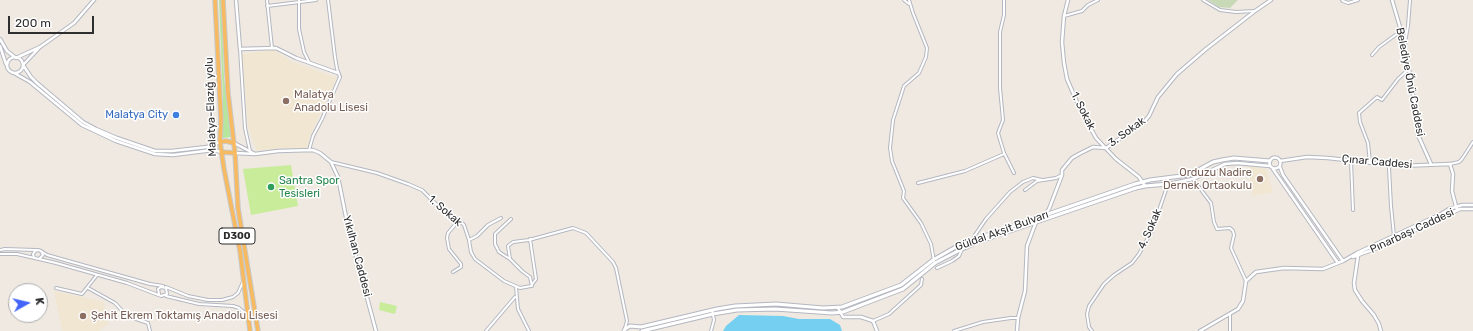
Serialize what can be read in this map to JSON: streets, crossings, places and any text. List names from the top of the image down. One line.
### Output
{"streets":{"highway":["Malatya-Elazığ yolu","D300"],"main road":["Güldal Akşit Bulvarı"],"street":["Belediye Önü Caddesi","1. Sokak","3. Sokak","Çınar Caddesi","4. Sokak","Pınarbaşı Caddesi","Yıkılhan Caddesi"]},"crossings":[["Belediye Önü Caddesi","Çınar Caddesi"],["1. Sokak","3. Sokak"],["1. Sokak","Güldal Akşit Bulvarı"],["1. Sokak","Yıkılhan Caddesi"],["3. Sokak","Güldal Akşit Bulvarı"],["Çınar Caddesi","Güldal Akşit Bulvarı"],["4. Sokak","Güldal Akşit Bulvarı"]],"places":["Malatya Anadolu Lisesi","Malatya City","Orduzu Nadire Dernek Ortaokulu","Santra Spor Tesisleri","Şehit Ekrem Toktamış Anadolu Lisesi"],"scale_bar":"200 m","north":"right"}
